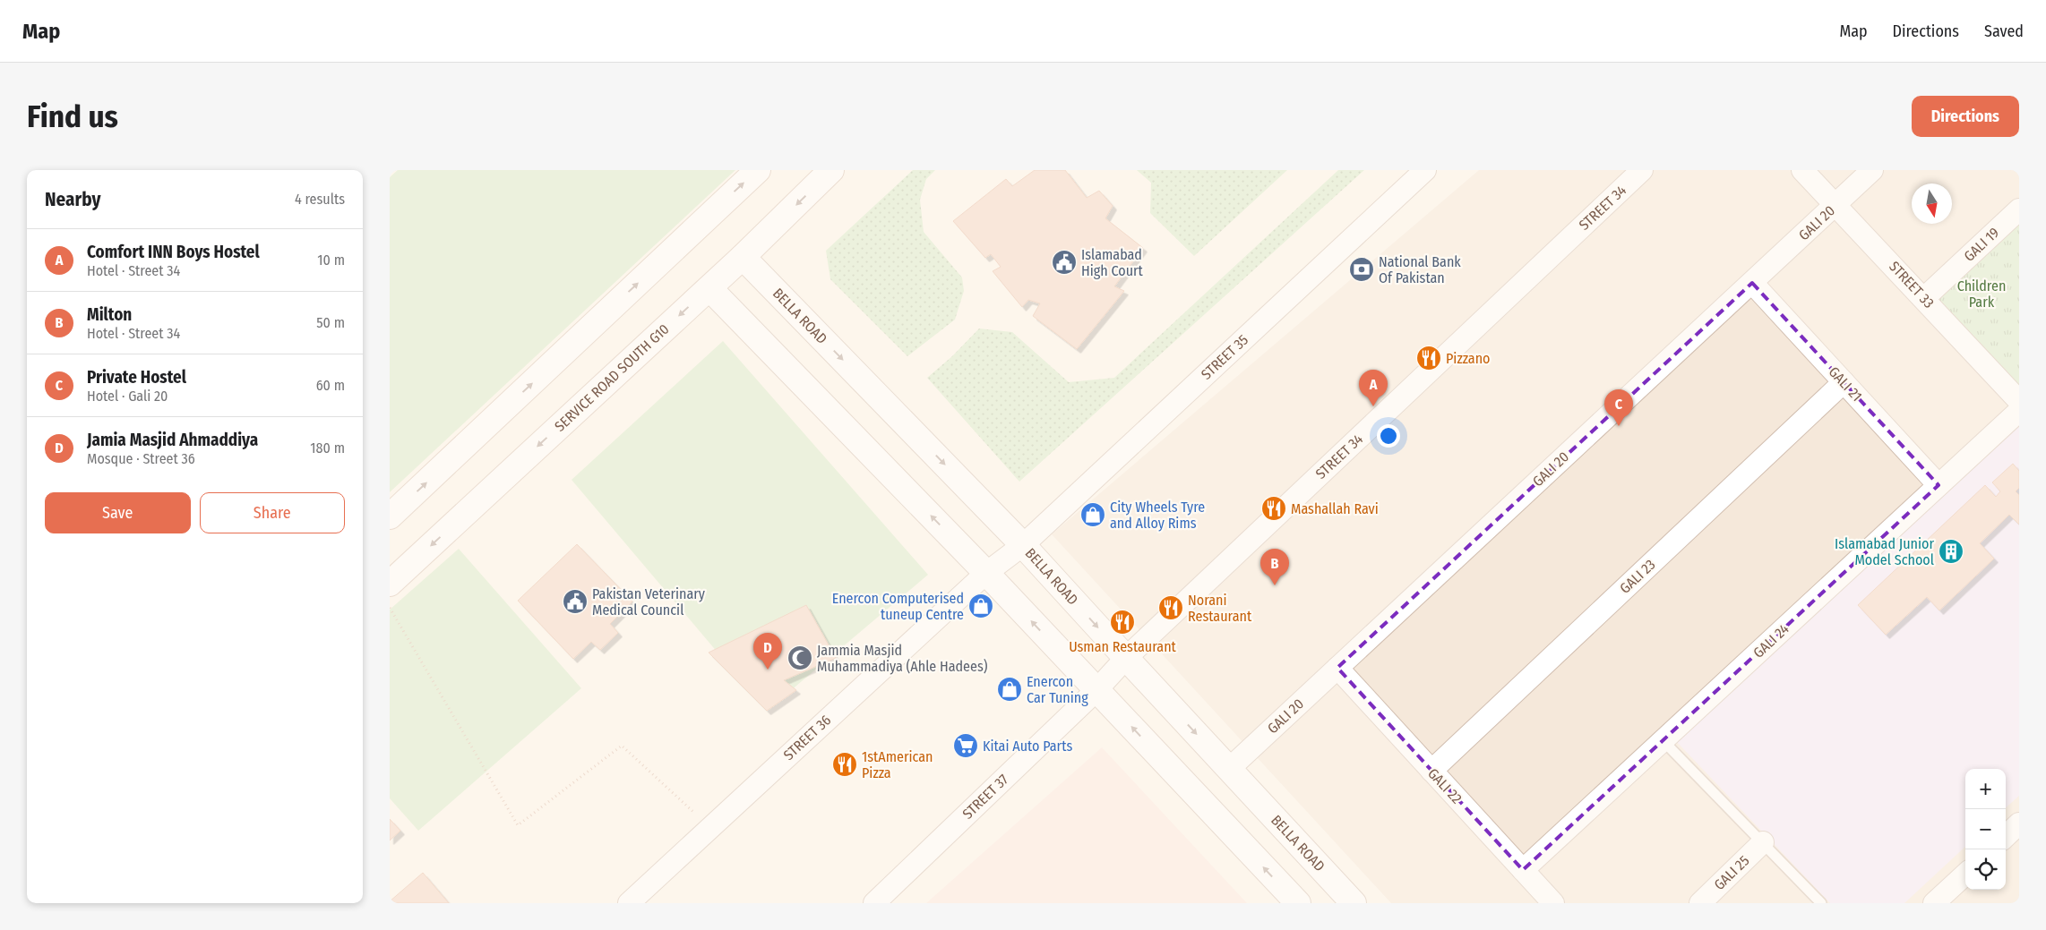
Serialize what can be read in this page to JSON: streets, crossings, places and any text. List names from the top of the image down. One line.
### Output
{"streets":{"street":["STREET 34","GALI 20","GALI 19","STREET 33","BELLA ROAD","STREET 35","SERVICE ROAD SOUTH G10","GALI 21","GALI 23","GALI 24","STREET 36","GALI 22","STREET 37","GALI 25"]},"crossings":[["STREET 34","BELLA ROAD"],["STREET 34","STREET 37"],["GALI 20","STREET 33"],["GALI 20","BELLA ROAD"],["GALI 20","GALI 21"],["GALI 20","GALI 22"],["GALI 19","STREET 33"],["BELLA ROAD","STREET 35"],["BELLA ROAD","SERVICE ROAD SOUTH G10"],["STREET 35","STREET 36"],["GALI 21","GALI 23"],["GALI 21","GALI 24"],["GALI 23","GALI 22"],["GALI 24","GALI 22"]],"parks":["Children Park"],"places":{"public building":["Islamabad High Court","Pakistan Veterinary Medical Council"],"bank":["National Bank Of Pakistan"],"restaurant":["Pizzano","Mashallah Ravi","Norani Restaurant","Usman Restaurant","1stAmerican Pizza"],"shop":["City Wheels Tyre and Alloy Rims","Enercon Computerised tuneup Centre","Enercon Car Tuning"],"building":["Islamabad Junior Model School"],"mosque":["Jammia Masjid Muhammadiya (Ahle Hadees)"],"supermarket":["Kitai Auto Parts"]},"north":"bottom","page":{"header":"Map","nav":["Map","Directions","Saved"],"buttons":["Directions",["Save","Share"]],"title":"Find us","heading":["Nearby","4 results"],"list":[{"mark":"A","name":"Comfort INN Boys Hostel","note":"Hotel · Street 34","value":"10 m"},{"mark":"B","name":"Milton","note":"Hotel · Street 34","value":"50 m"},{"mark":"C","name":"Private Hostel","note":"Hotel · Gali 20","value":"60 m"},{"mark":"D","name":"Jamia Masjid Ahmaddiya","note":"Mosque · Street 36","value":"180 m"}],"pins":["A","C","B","D"],"map_buttons":["+","−"]}}
